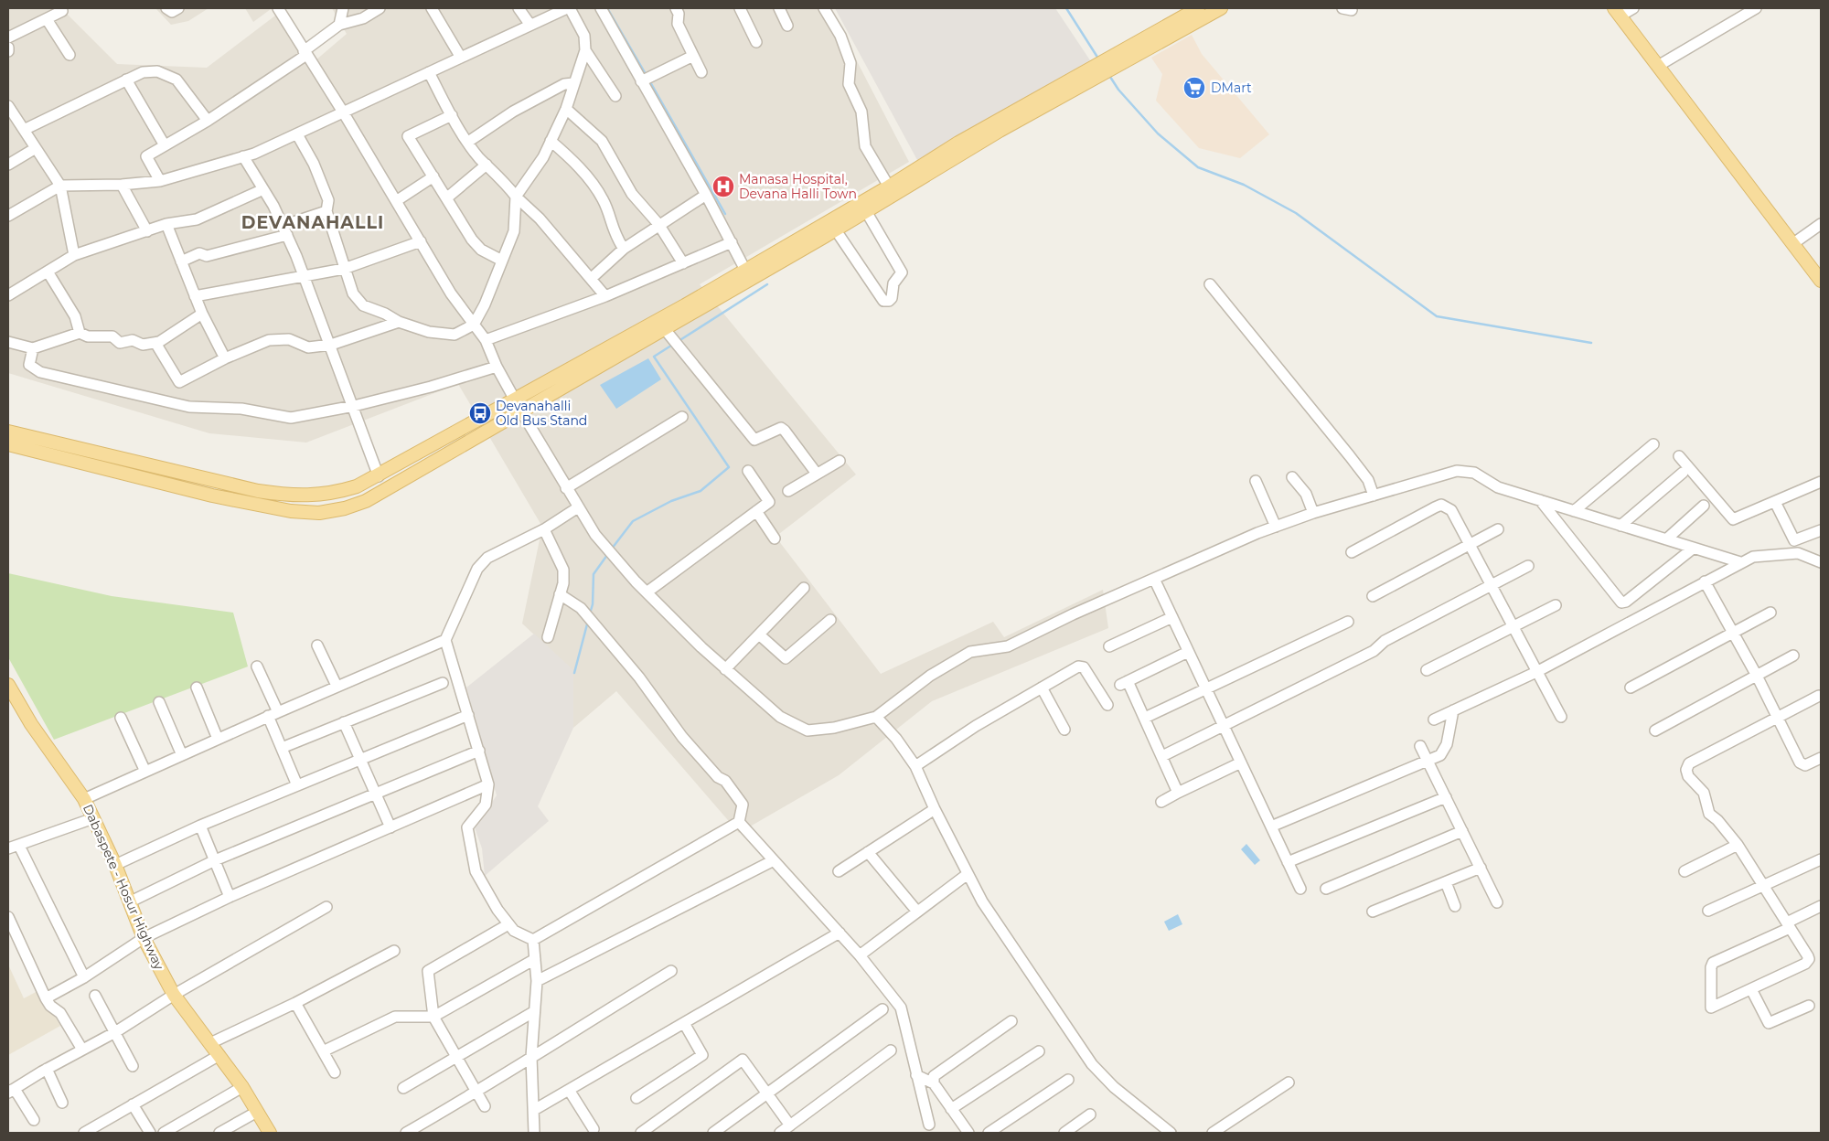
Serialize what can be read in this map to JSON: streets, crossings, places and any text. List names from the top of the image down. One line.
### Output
{"streets":{"main road":["Dabaspete - Hosur Highway"]},"districts":["DEVANAHALLI"],"places":{"supermarket":["DMart"],"hospital":["Manasa Hospital, Devana Halli Town"],"bus stop":["Devanahalli Old Bus Stand"]}}
